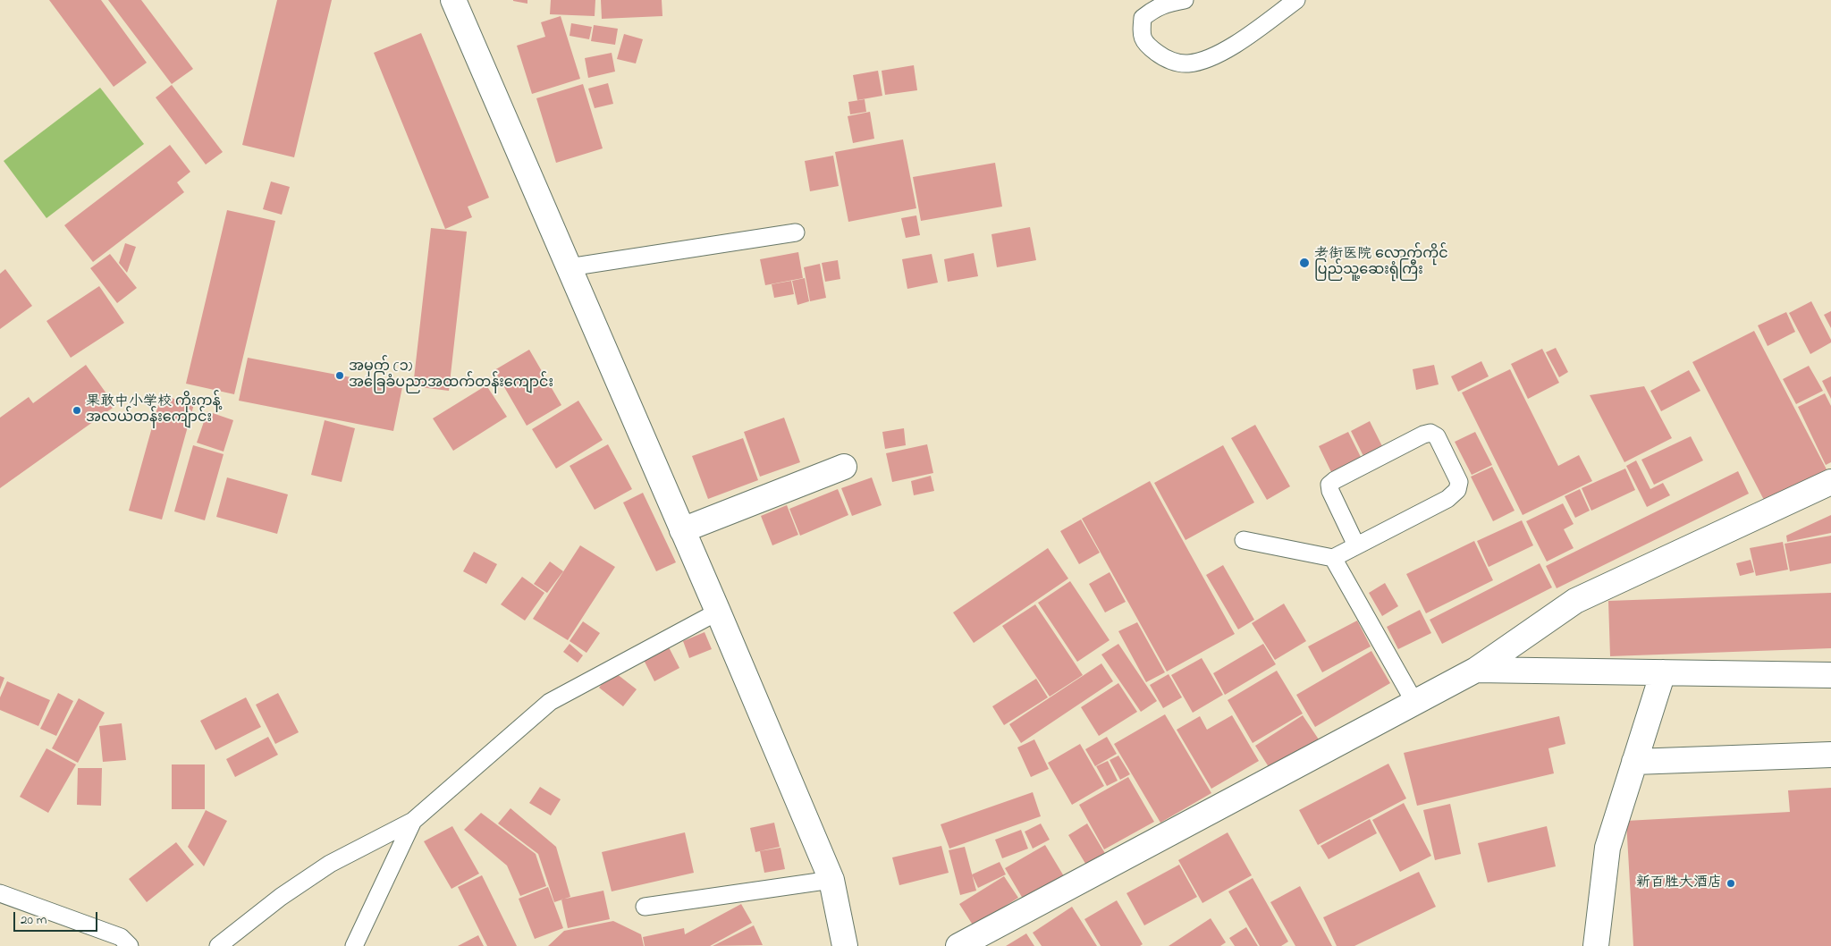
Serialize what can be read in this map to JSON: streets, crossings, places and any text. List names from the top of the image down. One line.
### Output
{"places":["老街医院 လောက်ကိုင် ပြည်သူ့ဆေးရုံကြီး","အမှတ် (၁) အခြေခံပညာအထက်တန်းကျောင်း","果敢中小学校 ကိုးကန့် အလယ်တန်းကျောင်း","新百胜大酒店"],"scale_bar":"20 m"}
